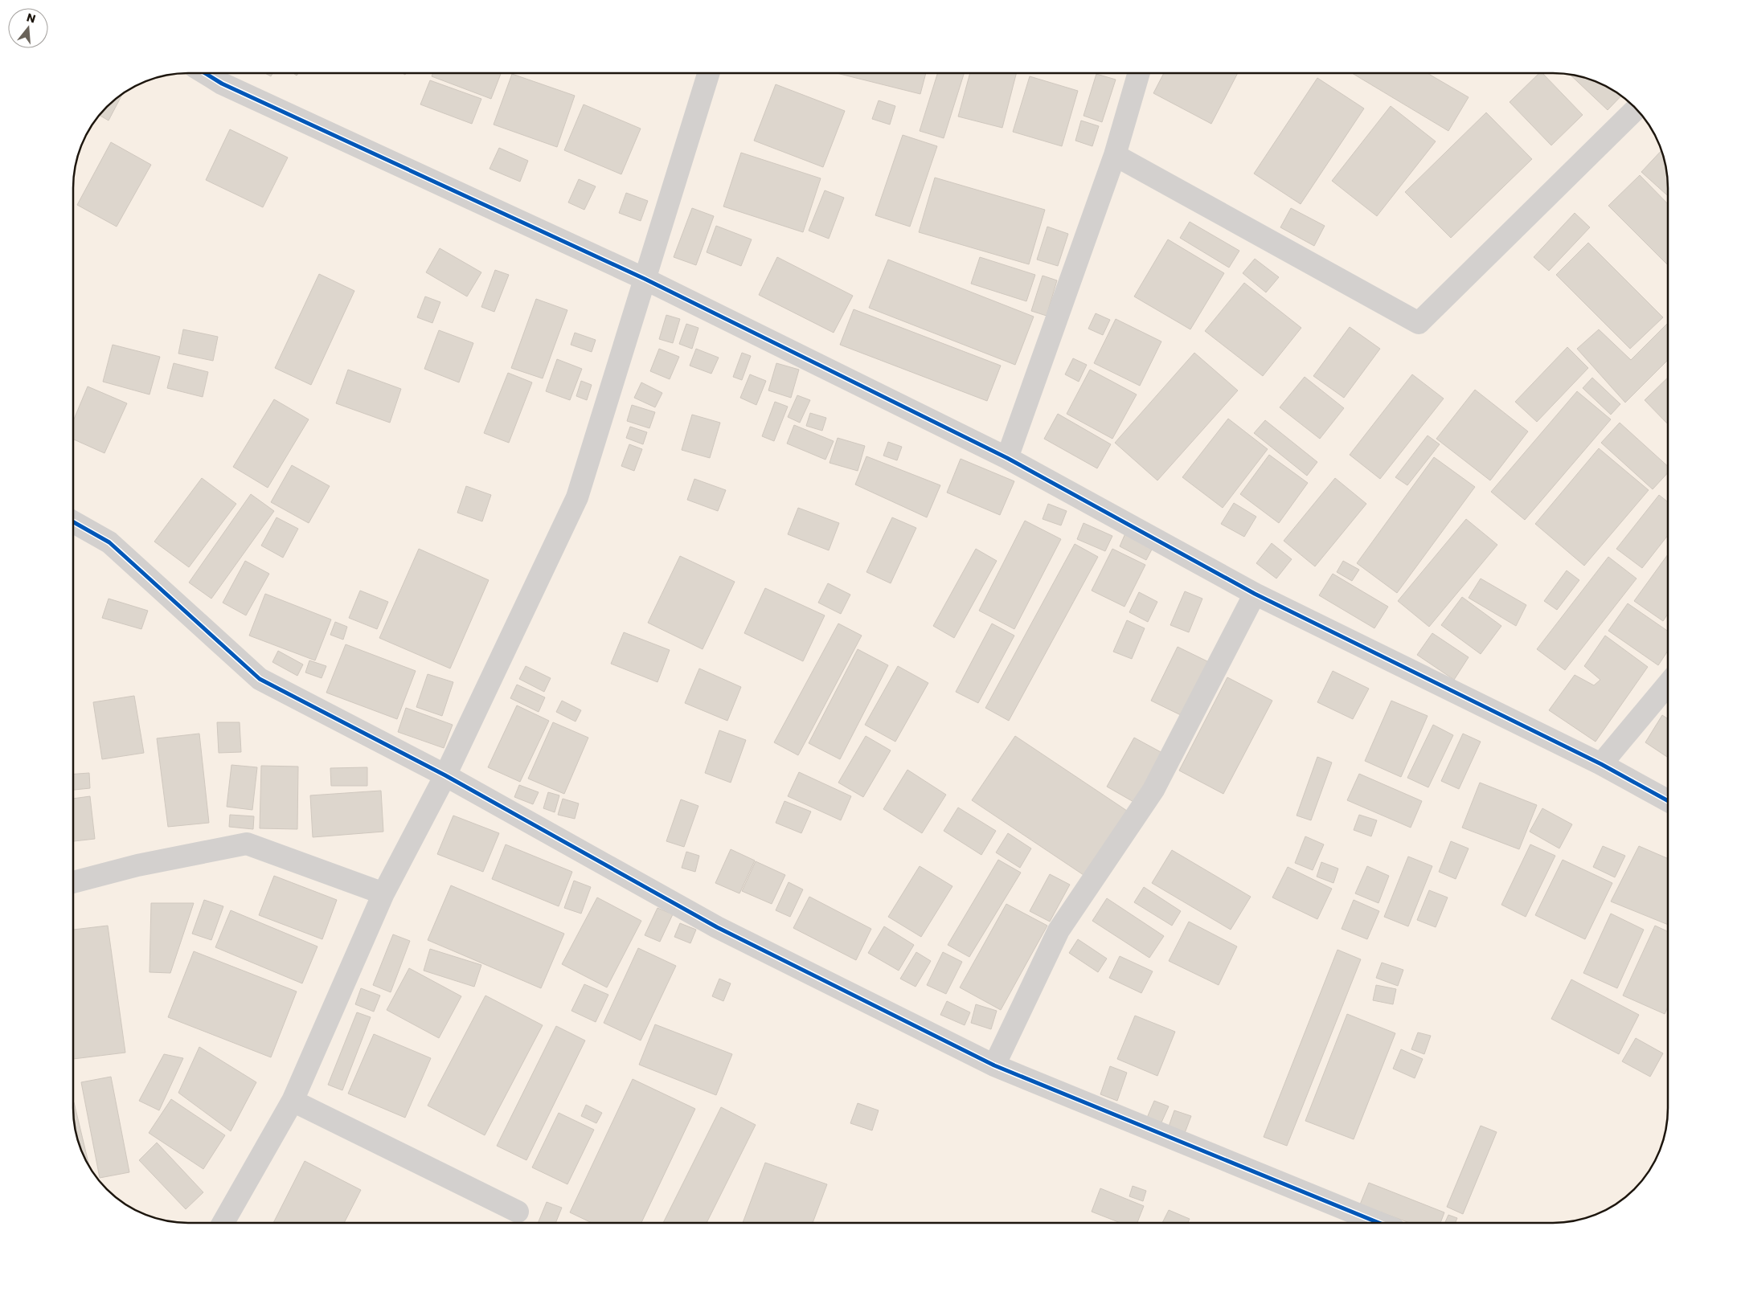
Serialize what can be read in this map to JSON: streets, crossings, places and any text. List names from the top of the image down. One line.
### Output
{"north":"top"}
